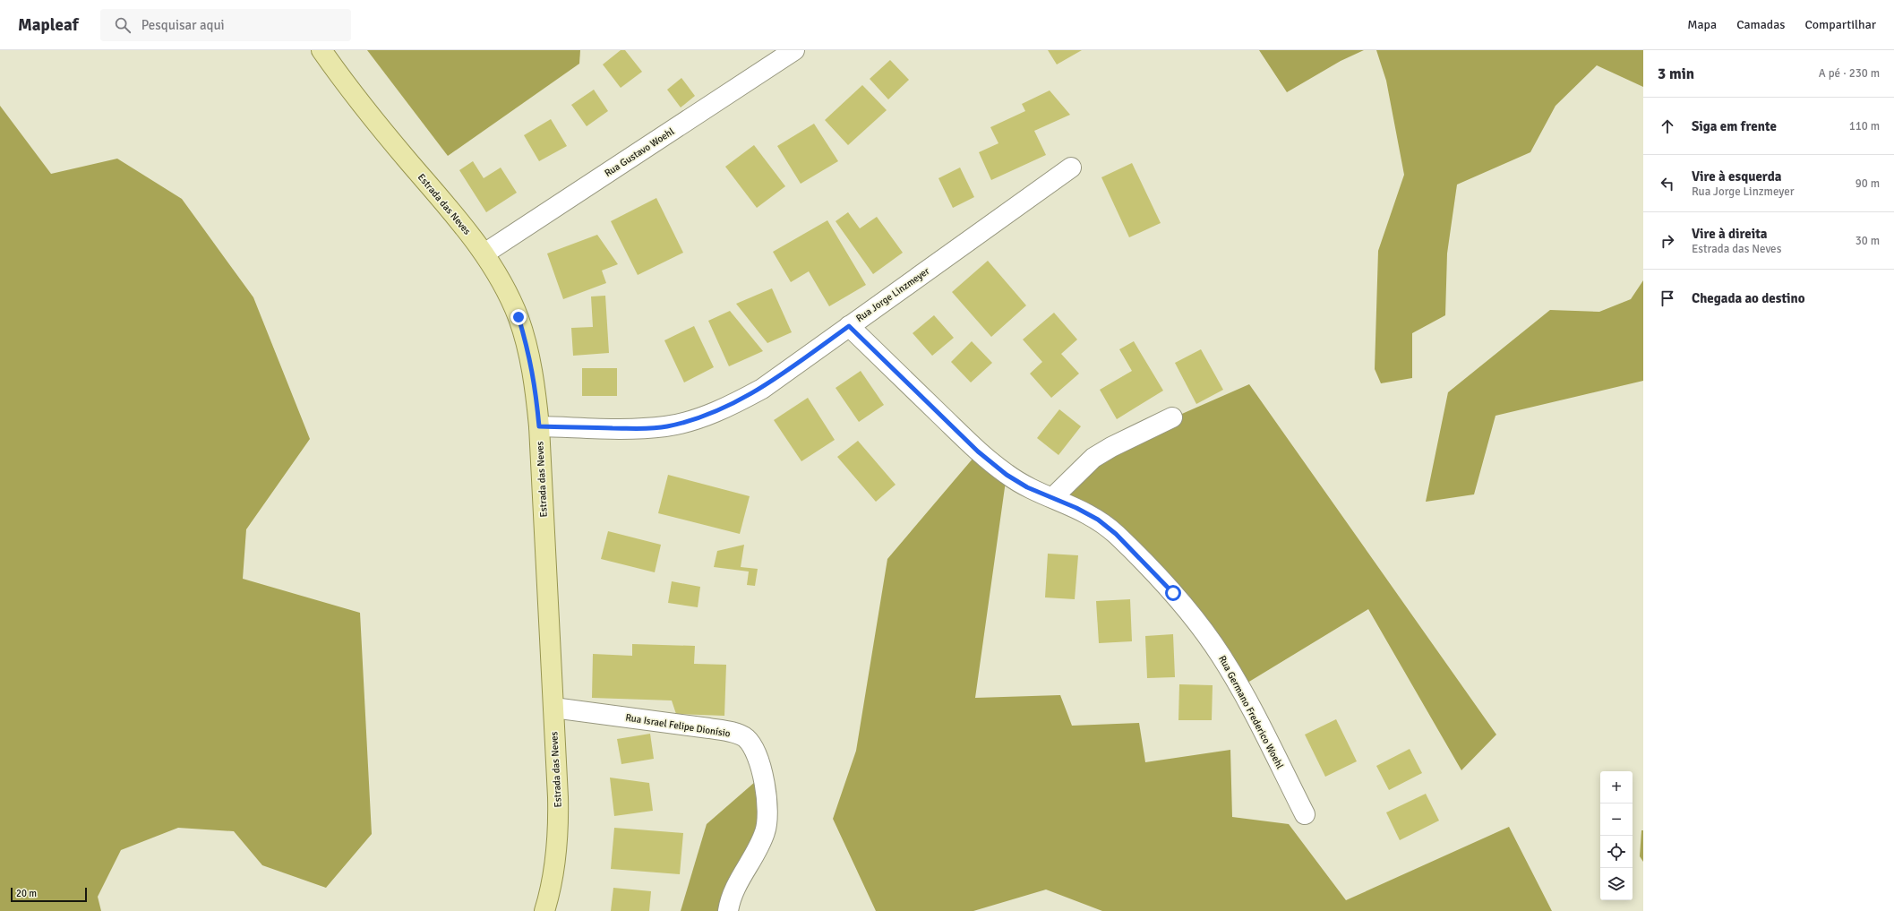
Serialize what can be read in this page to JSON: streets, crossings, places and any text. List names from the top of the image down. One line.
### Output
{"streets":{"main road":["Estrada das Neves"],"street":["Rua Gustavo Woehl","Rua Jorge Linzmeyer","Rua Germano Frederico Woehl","Rua Israel Felipe Dionísio"]},"crossings":[["Rua Gustavo Woehl","Estrada das Neves"],["Estrada das Neves","Rua Jorge Linzmeyer"],["Estrada das Neves","Rua Israel Felipe Dionísio"],["Rua Jorge Linzmeyer","Rua Germano Frederico Woehl"]],"scale_bar":"20 m","page":{"header":"Mapleaf","search":"Pesquisar aqui","nav":["Mapa","Camadas","Compartilhar"],"heading":["3 min","A pé · 230 m"],"list":[["Siga em frente","110 m"],["Vire à esquerda","Rua Jorge Linzmeyer","90 m"],["Vire à direita","Estrada das Neves","30 m"],"Chegada ao destino"],"map_buttons":["+","−"],"scale":"20 m"}}
